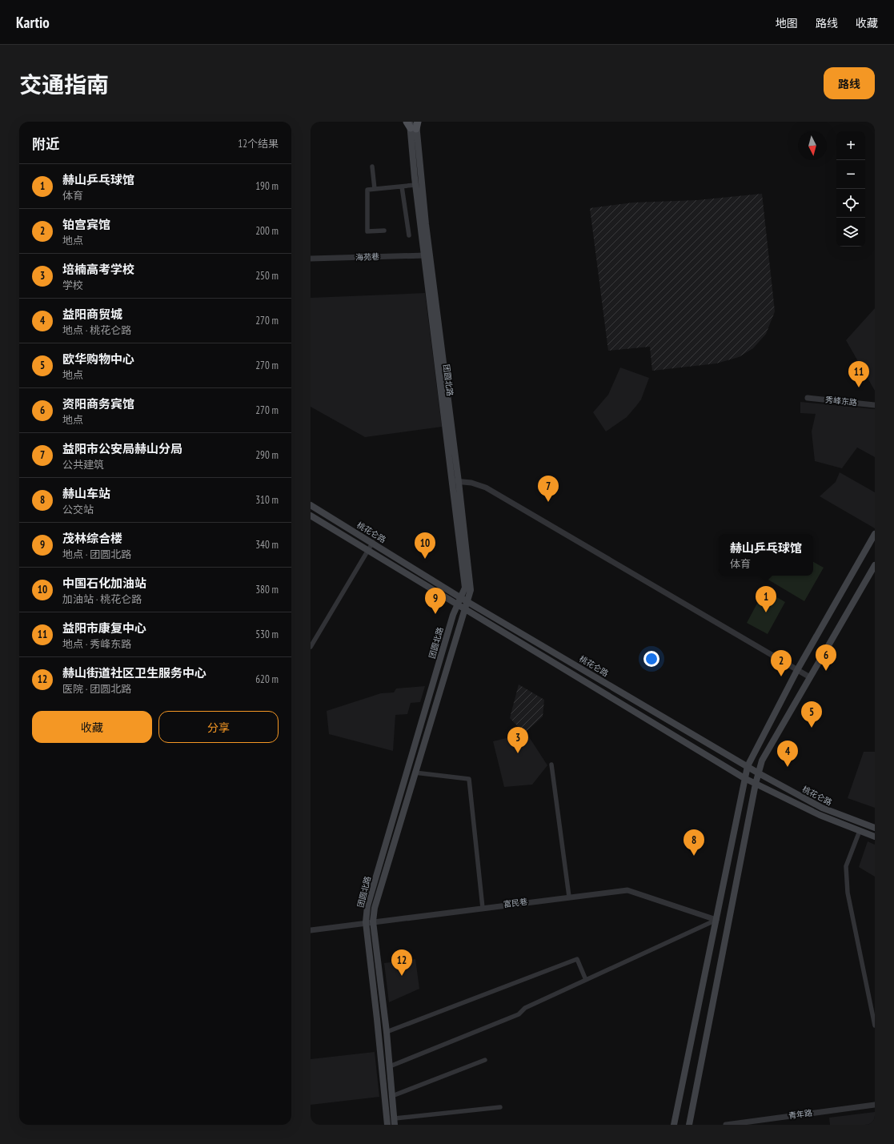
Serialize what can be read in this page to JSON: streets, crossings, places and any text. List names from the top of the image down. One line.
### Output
{"streets":{"main road":["团圆北路","桃花仑路"],"street":["海苑巷","秀峰东路","富民巷","青年路"]},"crossings":[["海苑巷","团圆北路"],["团圆北路","桃花仑路"],["团圆北路","富民巷"]],"north":"bottom","page":{"header":"Kartio","nav":["地图","路线","收藏"],"title":"交通指南","buttons":["路线",["收藏","分享"]],"heading":["附近","12个结果"],"map_buttons":["+","−"],"list":[{"mark":"1","name":"赫山乒乓球馆","note":"体育","value":"190 m"},{"mark":"2","name":"铂宫宾馆","note":"地点","value":"200 m"},{"mark":"3","name":"培楠高考学校","note":"学校","value":"250 m"},{"mark":"4","name":"益阳商贸城","note":"地点 · 桃花仑路","value":"270 m"},{"mark":"5","name":"欧华购物中心","note":"地点","value":"270 m"},{"mark":"6","name":"资阳商务宾馆","note":"地点","value":"270 m"},{"mark":"7","name":"益阳市公安局赫山分局","note":"公共建筑","value":"290 m"},{"mark":"8","name":"赫山车站","note":"公交站","value":"310 m"},{"mark":"9","name":"茂林综合楼","note":"地点 · 团圆北路","value":"340 m"},{"mark":"10","name":"中国石化加油站","note":"加油站 · 桃花仑路","value":"380 m"},{"mark":"11","name":"益阳市康复中心","note":"地点 · 秀峰东路","value":"530 m"},{"mark":"12","name":"赫山街道社区卫生服务中心","note":"医院 · 团圆北路","value":"620 m"}],"pins":["11","7","10","1","9","6","2","5","3","4","8","12"],"popup":["赫山乒乓球馆","体育"]}}
